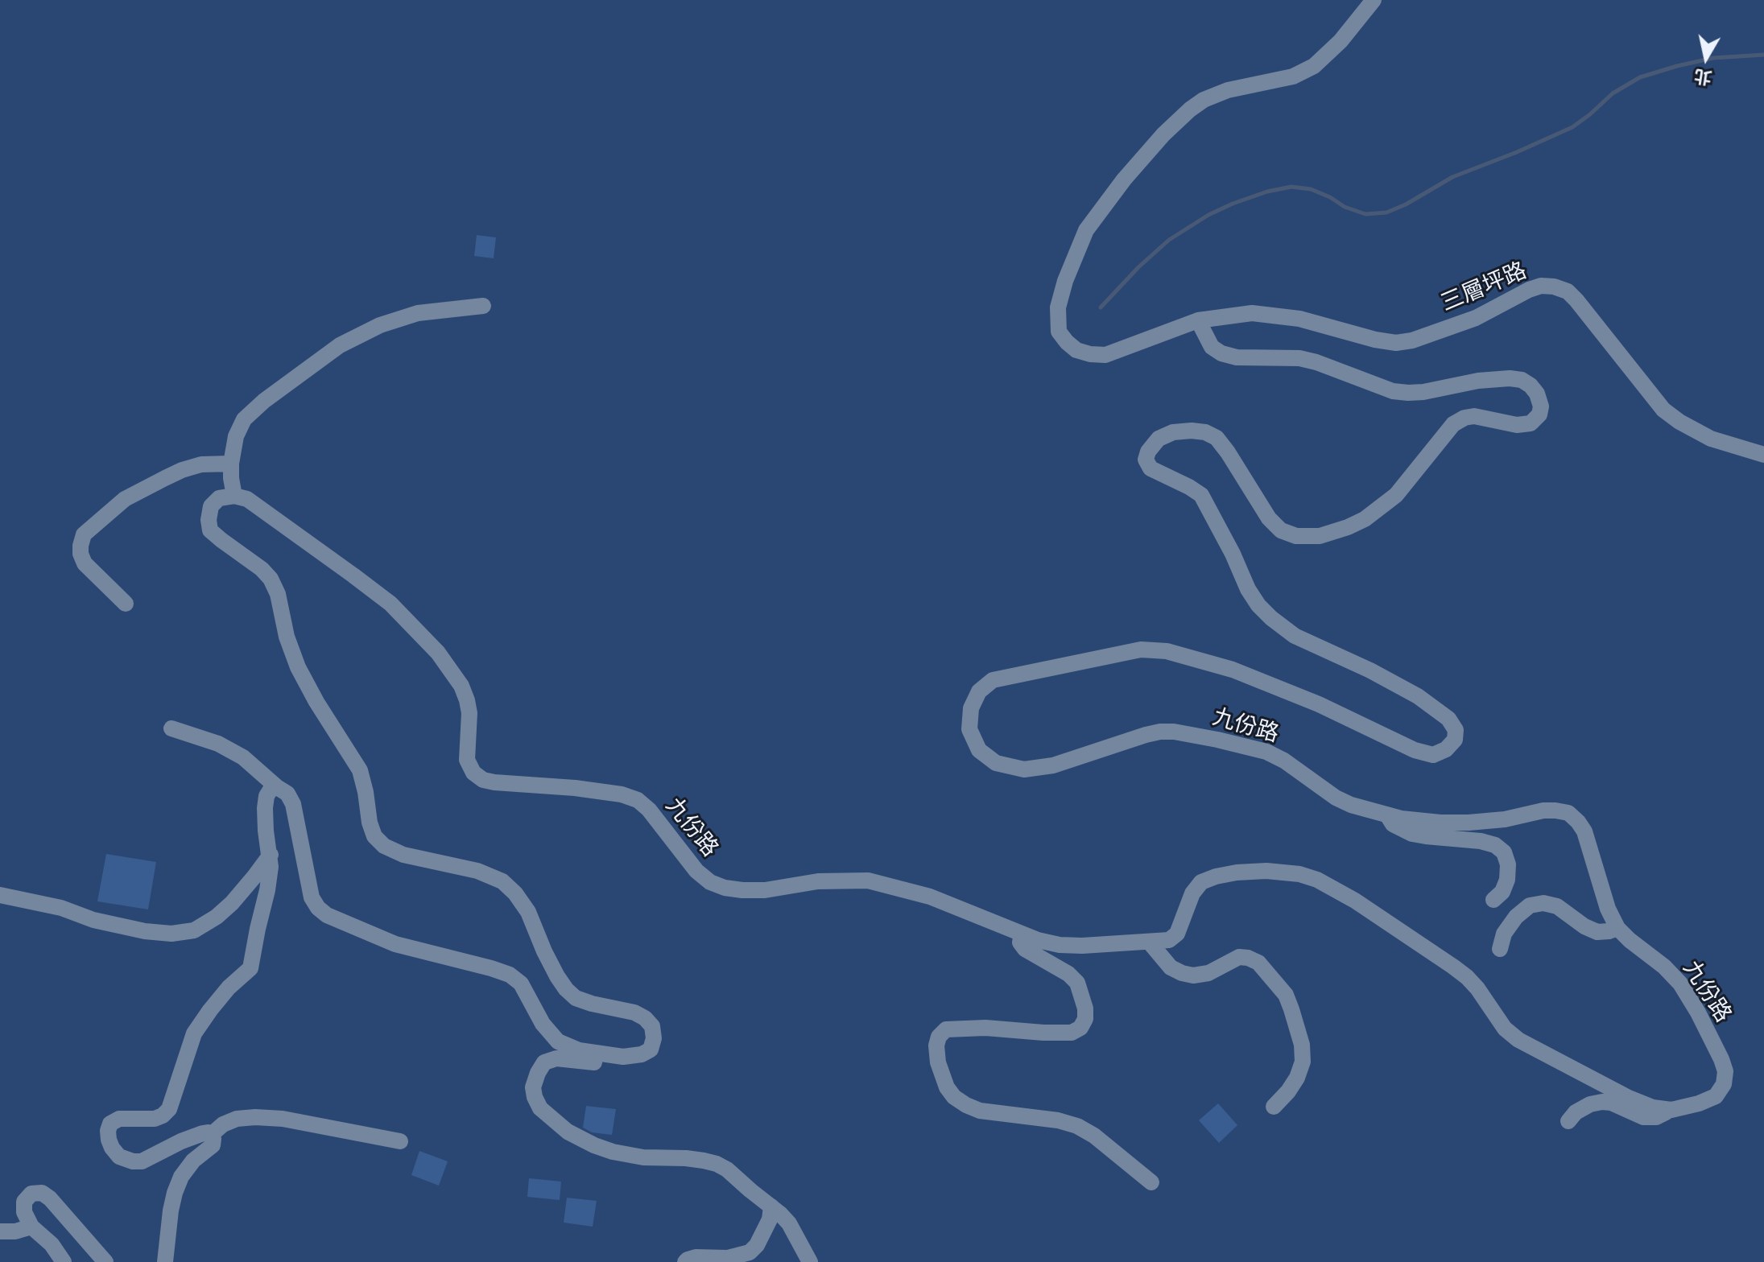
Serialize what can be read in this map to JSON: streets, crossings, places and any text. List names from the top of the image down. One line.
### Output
{"streets":{"street":["三層坪路","九份路"]},"crossings":[["三層坪路","九份路"]],"north":"bottom"}
